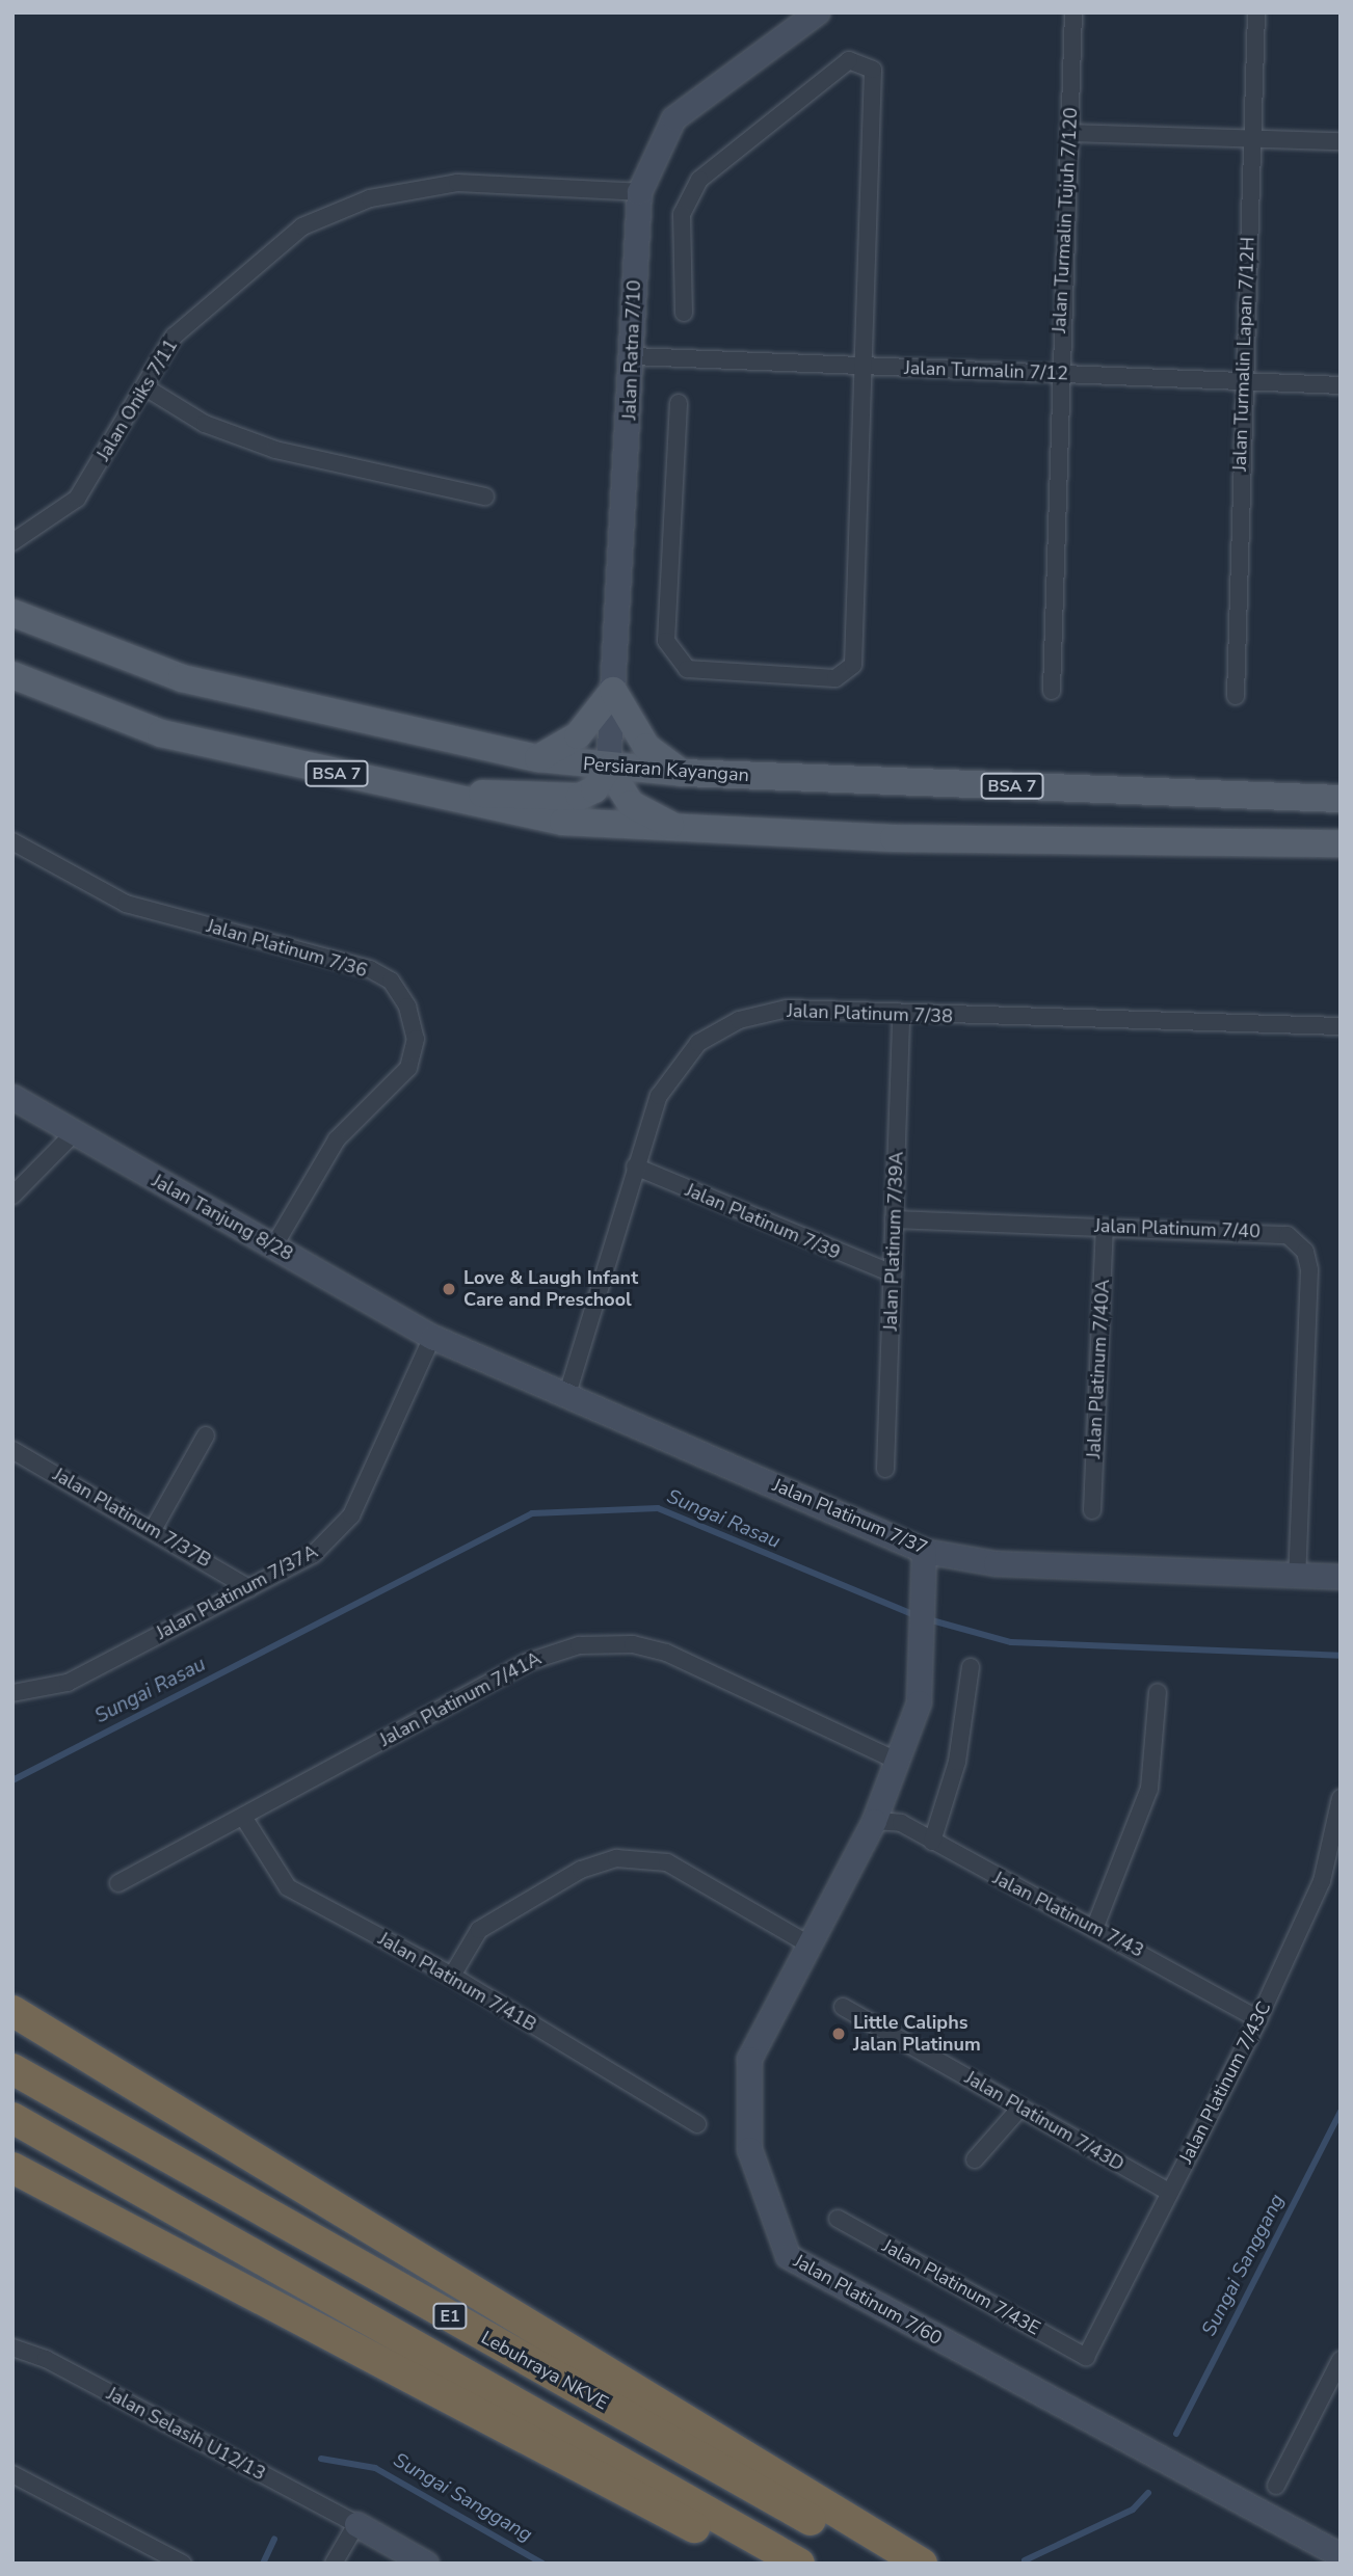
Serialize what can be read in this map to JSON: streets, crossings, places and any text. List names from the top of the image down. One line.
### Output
{"streets":{"highway":["E1","Lebuhraya NKVE"],"main road":["Persiaran Kayangan","BSA 7"],"street":["Jalan Turmalin Tujuh 7/120","Jalan Ratna 7/10","Jalan Turmalin Lapan 7/12H","Jalan Turmalin 7/12","Jalan Oniks 7/11","Jalan Platinum 7/36","Jalan Platinum 7/38","Jalan Tanjung 8/28","Jalan Platinum 7/39","Jalan Platinum 7/40","Jalan Platinum 7/39A","Jalan Platinum 7/40A","Jalan Platinum 7/37","Jalan Platinum 7/37B","Jalan Platinum 7/37A","Jalan Platinum 7/41A","Jalan Platinum 7/43","Jalan Platinum 7/41B","Jalan Platinum 7/43C","Jalan Platinum 7/43D","Jalan Platinum 7/43E","Jalan Platinum 7/60","Jalan Selasih U12/13"]},"crossings":[["Jalan Turmalin Tujuh 7/120","Jalan Turmalin 7/12"],["Jalan Ratna 7/10","Jalan Turmalin 7/12"],["Jalan Ratna 7/10","Jalan Oniks 7/11"],["Jalan Ratna 7/10","Persiaran Kayangan"],["Jalan Turmalin Lapan 7/12H","Jalan Turmalin 7/12"],["Jalan Platinum 7/36","Jalan Tanjung 8/28"],["Jalan Platinum 7/38","Jalan Platinum 7/39"],["Jalan Platinum 7/38","Jalan Platinum 7/39A"],["Jalan Platinum 7/38","Jalan Platinum 7/37"],["Jalan Tanjung 8/28","Jalan Platinum 7/37"],["Jalan Tanjung 8/28","Jalan Platinum 7/37A"],["Jalan Platinum 7/39","Jalan Platinum 7/39A"],["Jalan Platinum 7/40","Jalan Platinum 7/39A"],["Jalan Platinum 7/40","Jalan Platinum 7/40A"],["Jalan Platinum 7/40","Jalan Platinum 7/37"],["Jalan Platinum 7/37","Jalan Platinum 7/37A"],["Jalan Platinum 7/37","Jalan Platinum 7/60"],["Jalan Platinum 7/37B","Jalan Platinum 7/37A"],["Jalan Platinum 7/41A","Jalan Platinum 7/41B"],["Jalan Platinum 7/41A","Jalan Platinum 7/60"],["Jalan Platinum 7/43","Jalan Platinum 7/43C"],["Jalan Platinum 7/43","Jalan Platinum 7/60"],["Jalan Platinum 7/43C","Jalan Platinum 7/43D"],["Jalan Platinum 7/43C","Jalan Platinum 7/43E"]],"water":["Sungai Rasau","Sungai Sanggang"],"places":["Love & Laugh Infant Care and Preschool","Little Caliphs Jalan Platinum"]}
